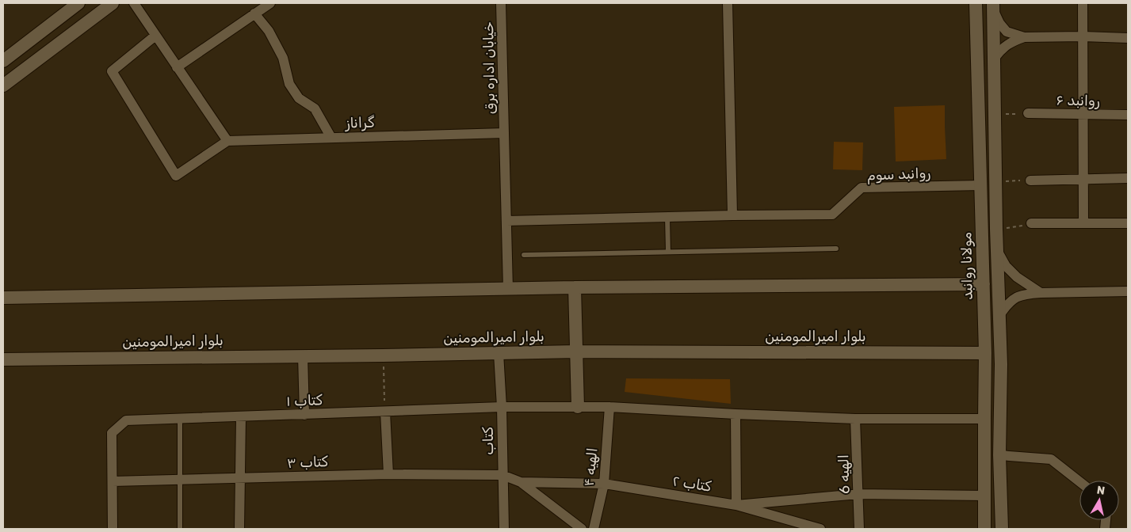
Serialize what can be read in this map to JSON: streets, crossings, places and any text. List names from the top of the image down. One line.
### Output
{"streets":{"street":["خیابان اداره برق","روانبد ۶","گراناز","روانبد سوم","مولانا روانبد","بلوار امیرالمومنین","کتاب ۱","کتاب","کتاب ۳","الهیه ۴","الهیه 6","کتاب ۲"]},"crossings":[["خیابان اداره برق","گراناز"],["روانبد سوم","مولانا روانبد"],["مولانا روانبد","بلوار امیرالمومنین"],["مولانا روانبد","کتاب ۱"],["مولانا روانبد","کتاب ۲"],["بلوار امیرالمومنین","کتاب"],["کتاب ۱","کتاب"],["کتاب ۱","کتاب ۳"],["کتاب ۱","الهیه ۴"],["کتاب ۱","الهیه 6"],["کتاب","کتاب ۳"],["الهیه ۴","کتاب ۲"],["الهیه 6","کتاب ۲"]],"north":"top"}
